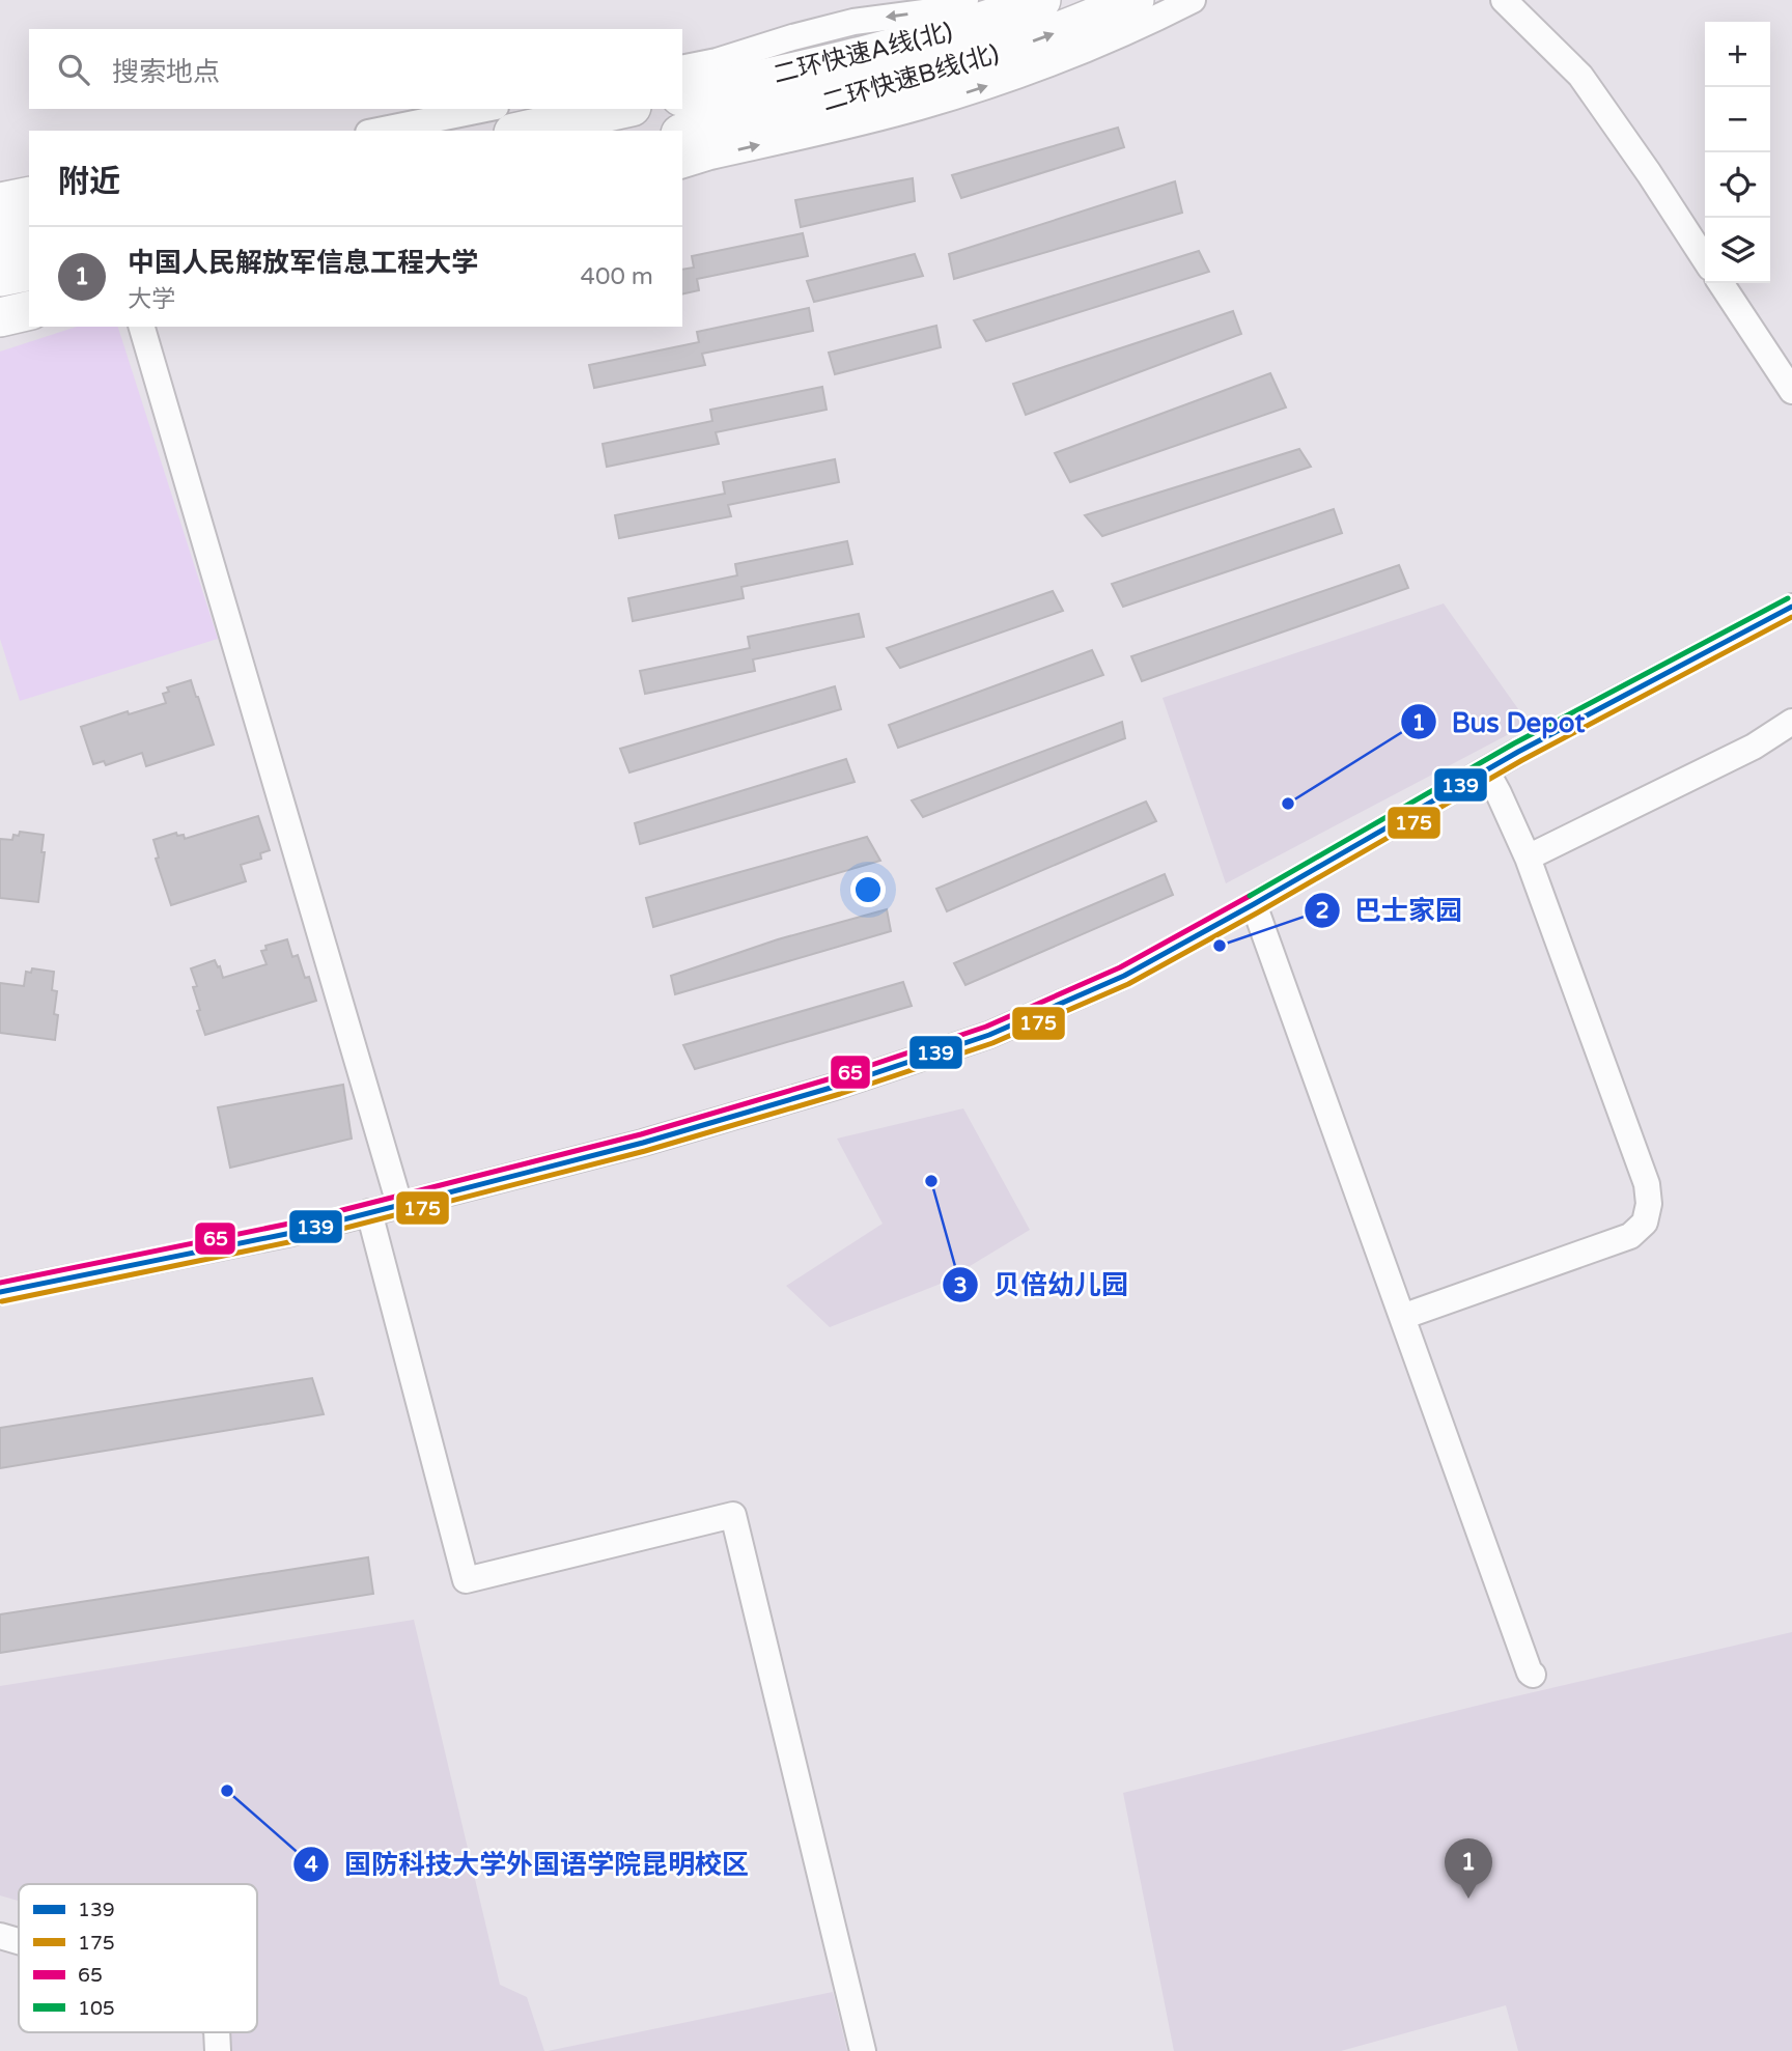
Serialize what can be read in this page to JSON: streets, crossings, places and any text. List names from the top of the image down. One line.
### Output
{"streets":{"highway":["二环快速A线(北)","二环快速B线(北)"]},"one_way":["二环快速B线(北)"],"places":["Bus Depot","巴士家园","贝倍幼儿园","国防科技大学外国语学院昆明校区"],"lines":["transit line 105","transit line 139","transit line 175","transit line 65"],"legend":["139","175","65","105"],"page":{"map_buttons":["+","−"],"search":"搜索地点","heading":"附近","list":[{"mark":"1","name":"中国人民解放军信息工程大学","note":"大学","value":"400 m"}],"pins":"1"}}
